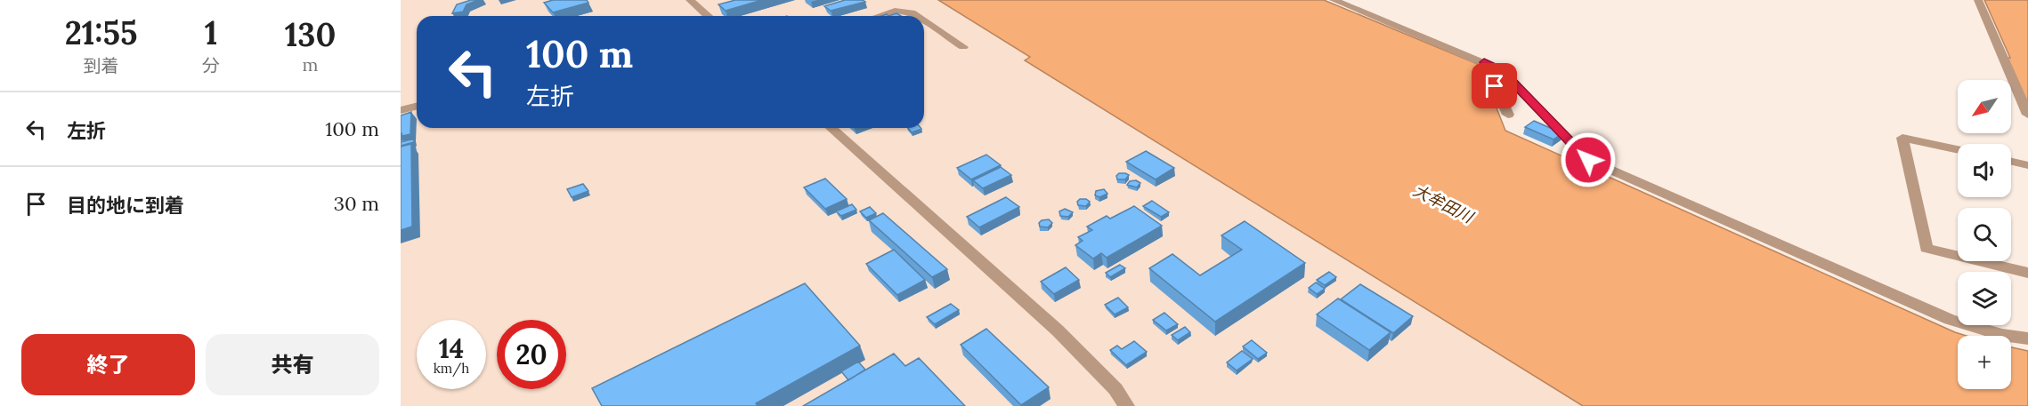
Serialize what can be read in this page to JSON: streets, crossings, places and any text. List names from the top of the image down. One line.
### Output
{"water":["大牟田川"],"north":"bottom left","page":{"eta":["21:55","到着","1","分","130","m"],"turn":["100 m","左折"],"map_buttons":"+","list":[{"name":"左折","value":"100 m"},{"name":"目的地に到着","value":"30 m"}],"speed":"14 km/h","limit":"20","buttons":["終了","共有"]}}
